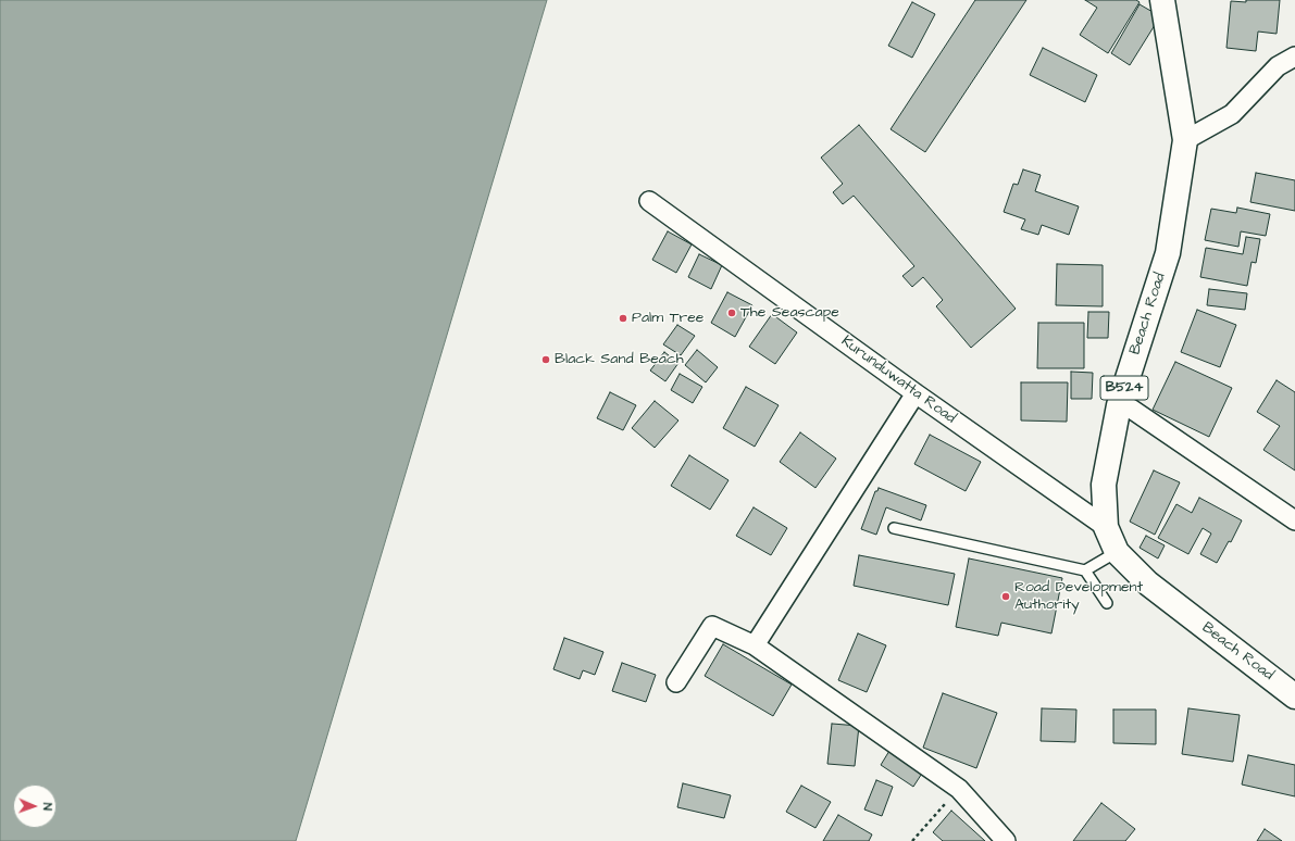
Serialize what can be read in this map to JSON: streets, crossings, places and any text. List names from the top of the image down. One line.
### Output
{"streets":{"main road":["Beach Road","B524"],"street":["Kurunduwatta Road"]},"crossings":[["Beach Road","Kurunduwatta Road"]],"places":["The Seascape","Palm Tree","Black Sand Beach","Road Development Authority"],"north":"right"}
